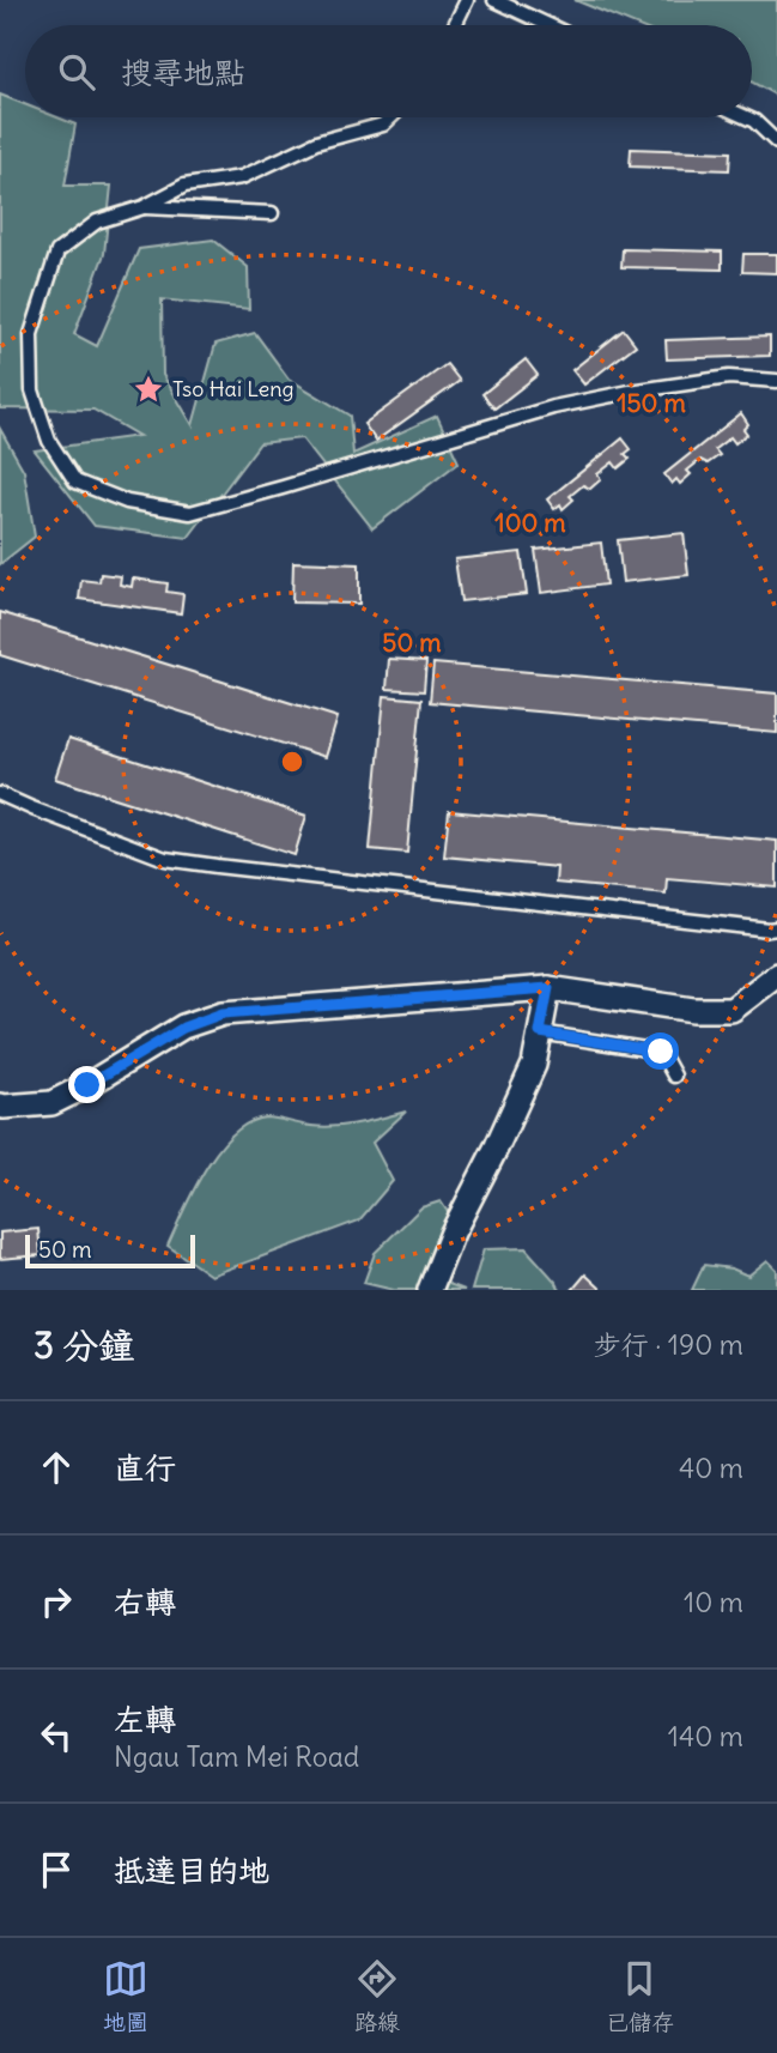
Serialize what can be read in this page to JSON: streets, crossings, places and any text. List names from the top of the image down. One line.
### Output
{"places":{"place":["Tso Hai Leng"]},"scale_bar":"50 m","page":{"search":"搜尋地點","scale":"50 m","heading":["3 分鐘","步行 · 190 m"],"list":[["直行","40 m"],["右轉","10 m"],["左轉","Ngau Tam Mei Road","140 m"],"抵達目的地"],"nav":["地圖","路線","已儲存"]},"rings":["150 m","100 m","50 m"]}
